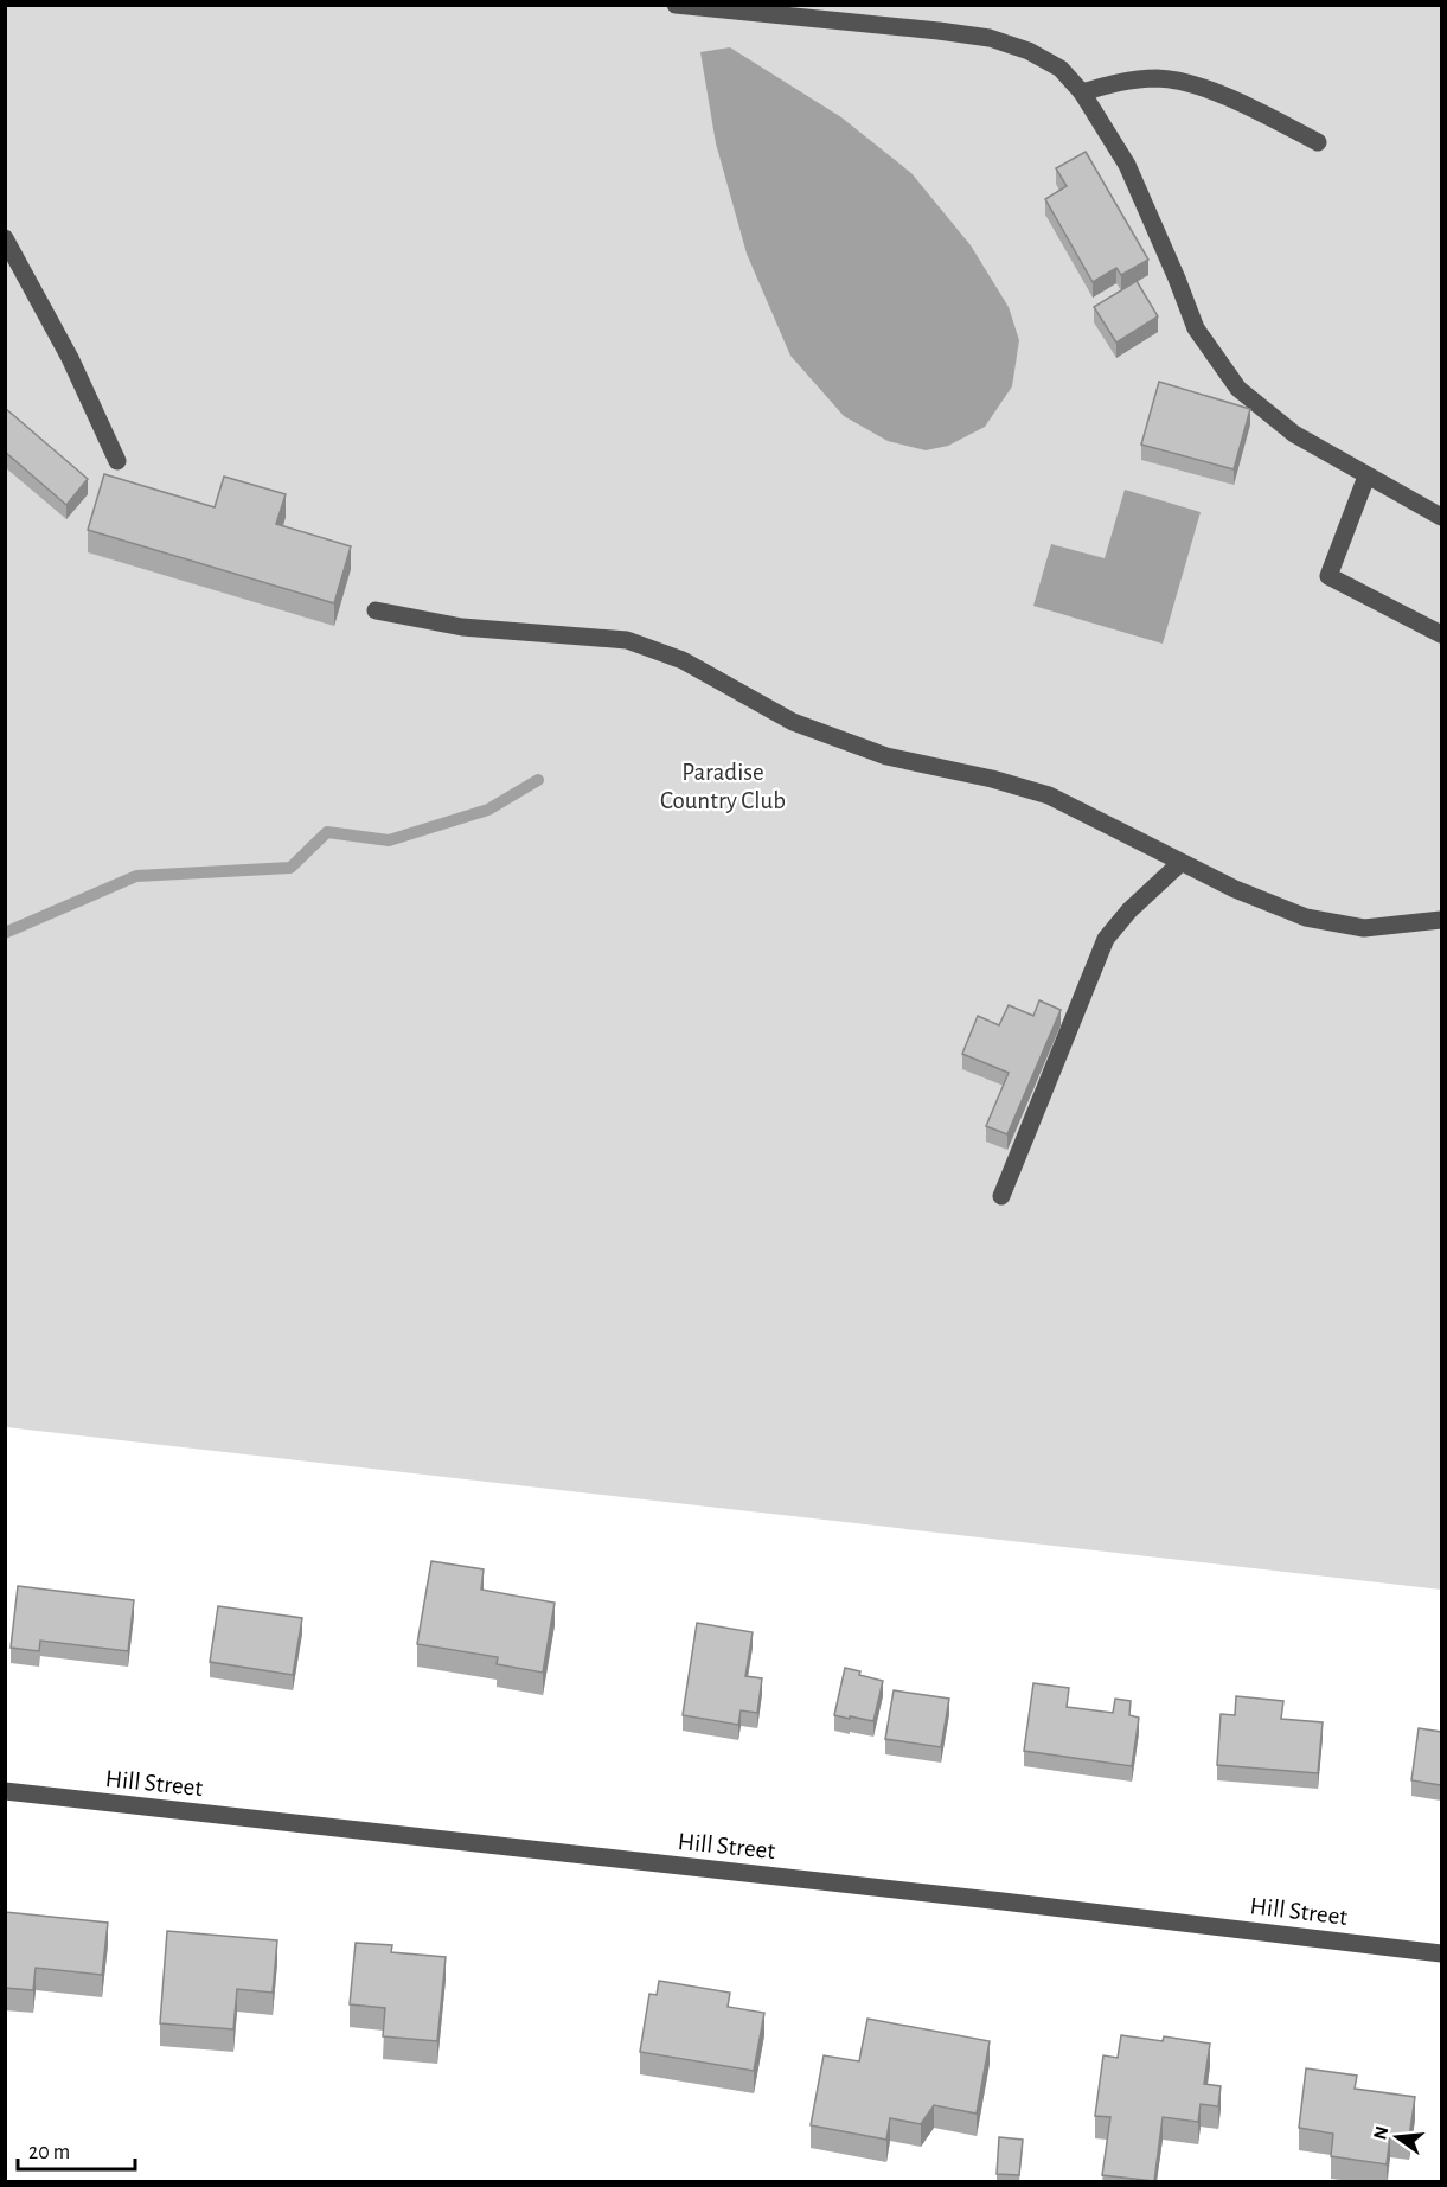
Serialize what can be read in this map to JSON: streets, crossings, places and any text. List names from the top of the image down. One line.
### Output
{"streets":{"street":["Hill Street"]},"parks":["Paradise Country Club"],"scale_bar":"20 m","north":"left"}
